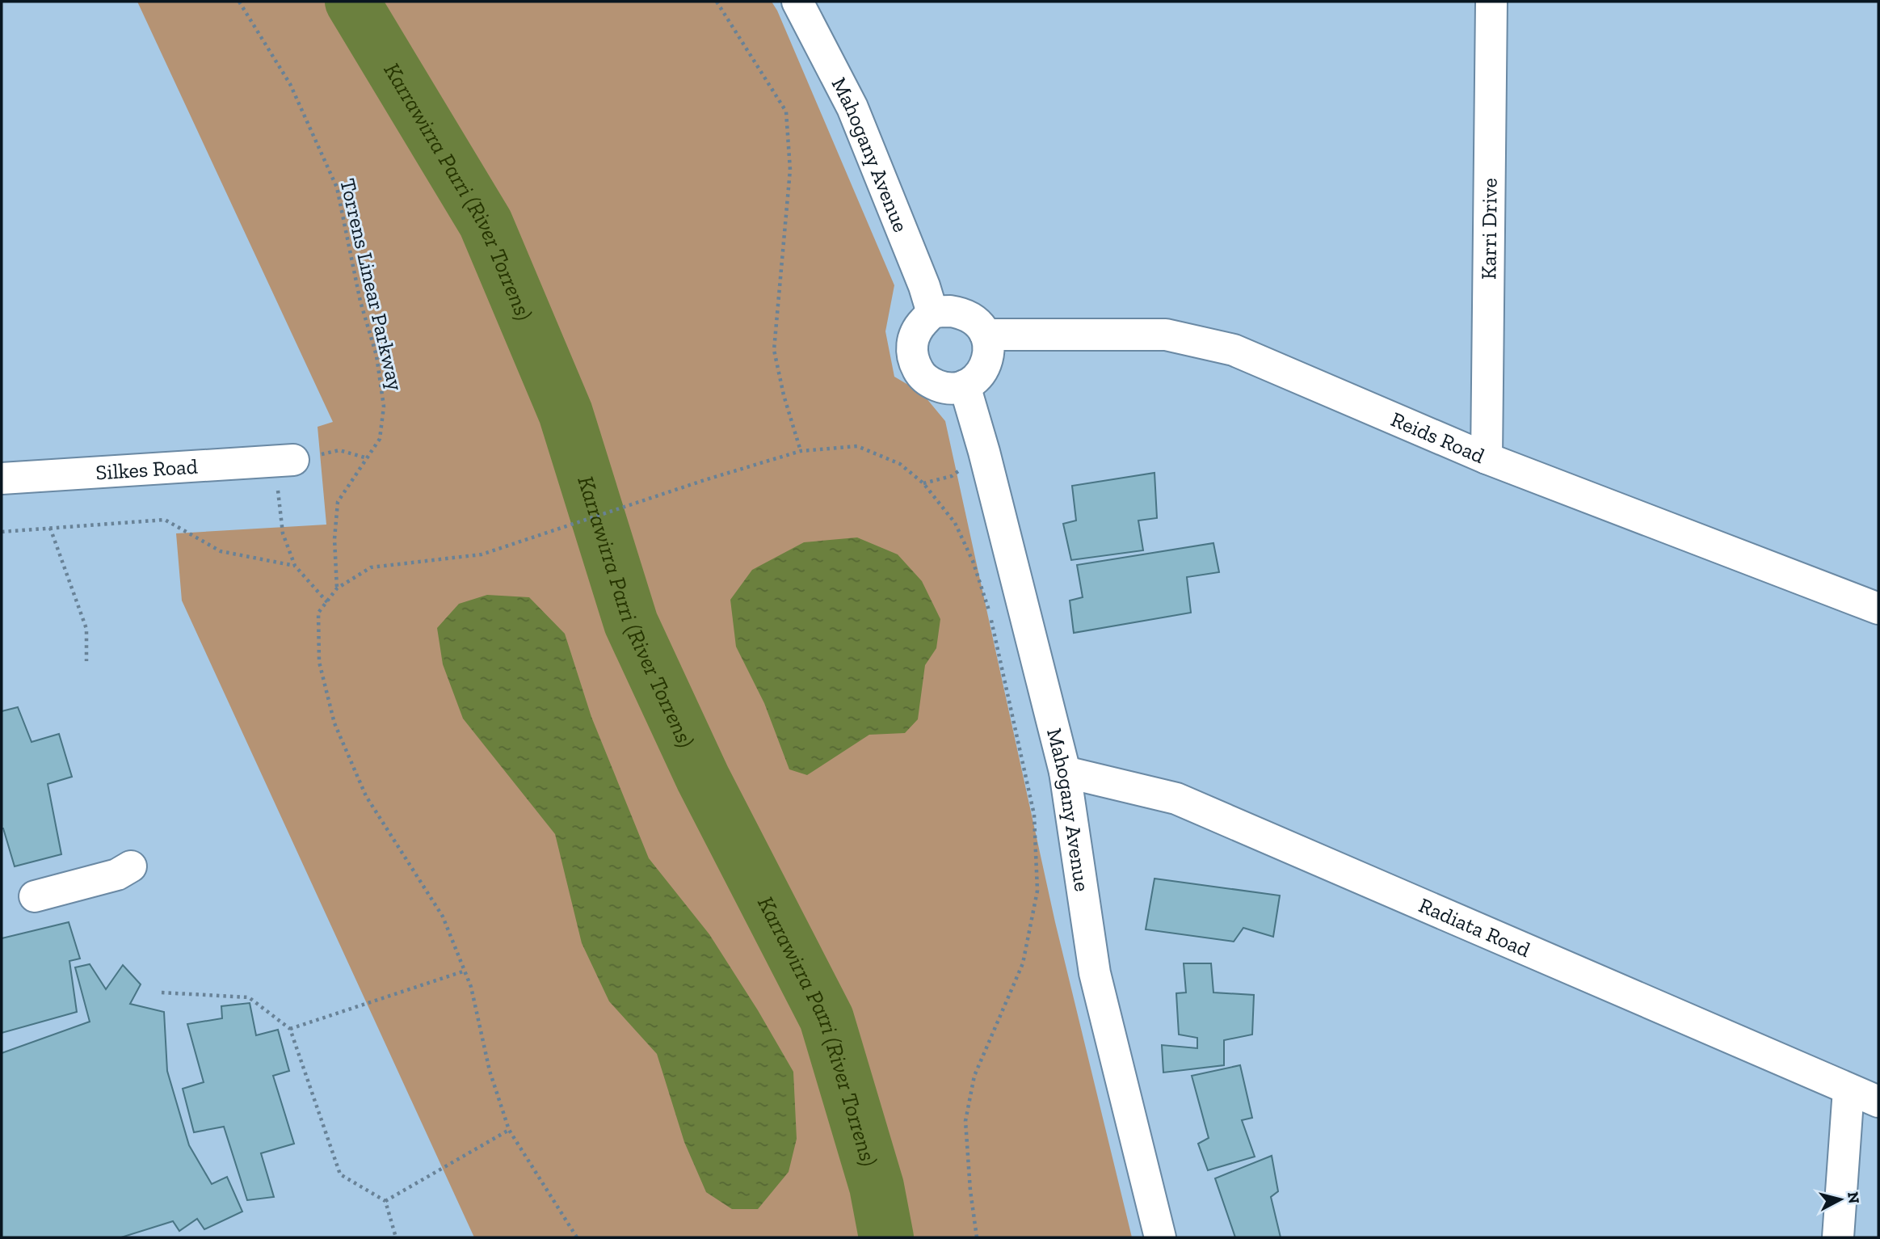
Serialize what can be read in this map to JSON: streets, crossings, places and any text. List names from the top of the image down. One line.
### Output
{"streets":{"street":["Mahogany Avenue","Karri Drive","Reids Road","Silkes Road","Radiata Road"],"path":["Torrens Linear Parkway"]},"crossings":[["Mahogany Avenue","Reids Road"],["Mahogany Avenue","Radiata Road"],["Karri Drive","Reids Road"]],"water":["Karrawirra Parri (River Torrens)"],"north":"right"}
